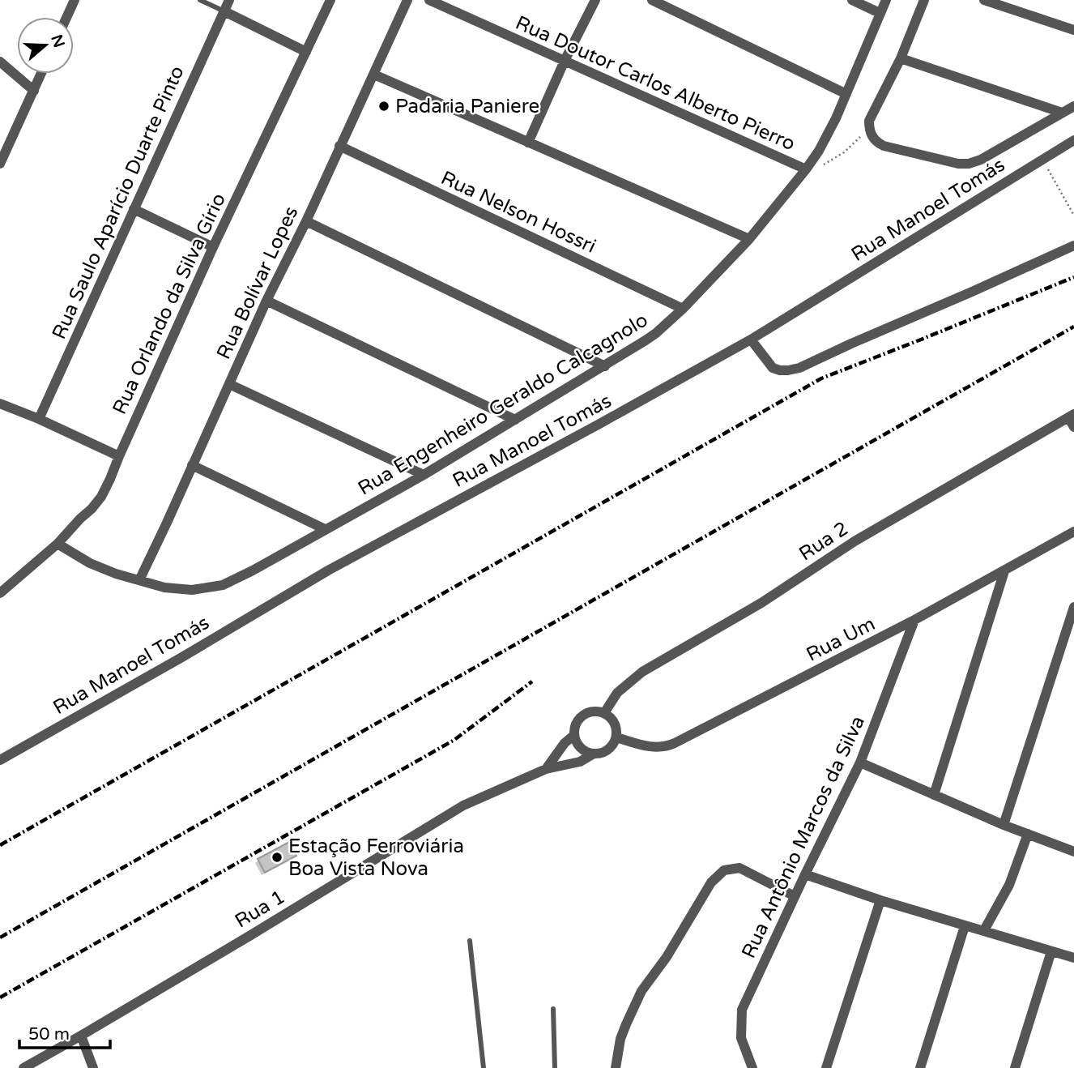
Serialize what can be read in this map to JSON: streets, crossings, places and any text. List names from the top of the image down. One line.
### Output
{"streets":{"street":["Rua Doutor Carlos Alberto Pierro","Rua Saulo Aparício Duarte Pinto","Rua Manoel Tomás","Rua Nelson Hossri","Rua Bolívar Lopes","Rua Orlando da Silva Gírio","Rua Engenheiro Geraldo Calcagnolo","Rua 2","Rua Um","Rua Antônio Marcos da Silva","Rua 1"]},"crossings":[["Rua Doutor Carlos Alberto Pierro","Rua Engenheiro Geraldo Calcagnolo"],["Rua Nelson Hossri","Rua Bolívar Lopes"],["Rua Nelson Hossri","Rua Engenheiro Geraldo Calcagnolo"],["Rua Bolívar Lopes","Rua Engenheiro Geraldo Calcagnolo"],["Rua Orlando da Silva Gírio","Rua Engenheiro Geraldo Calcagnolo"],["Rua 2","Rua Um"],["Rua 2","Rua 1"],["Rua Um","Rua Antônio Marcos da Silva"],["Rua Um","Rua 1"]],"places":["Padaria Paniere","Estação Ferroviária Boa Vista Nova"],"scale_bar":"50 m","north":"right"}
